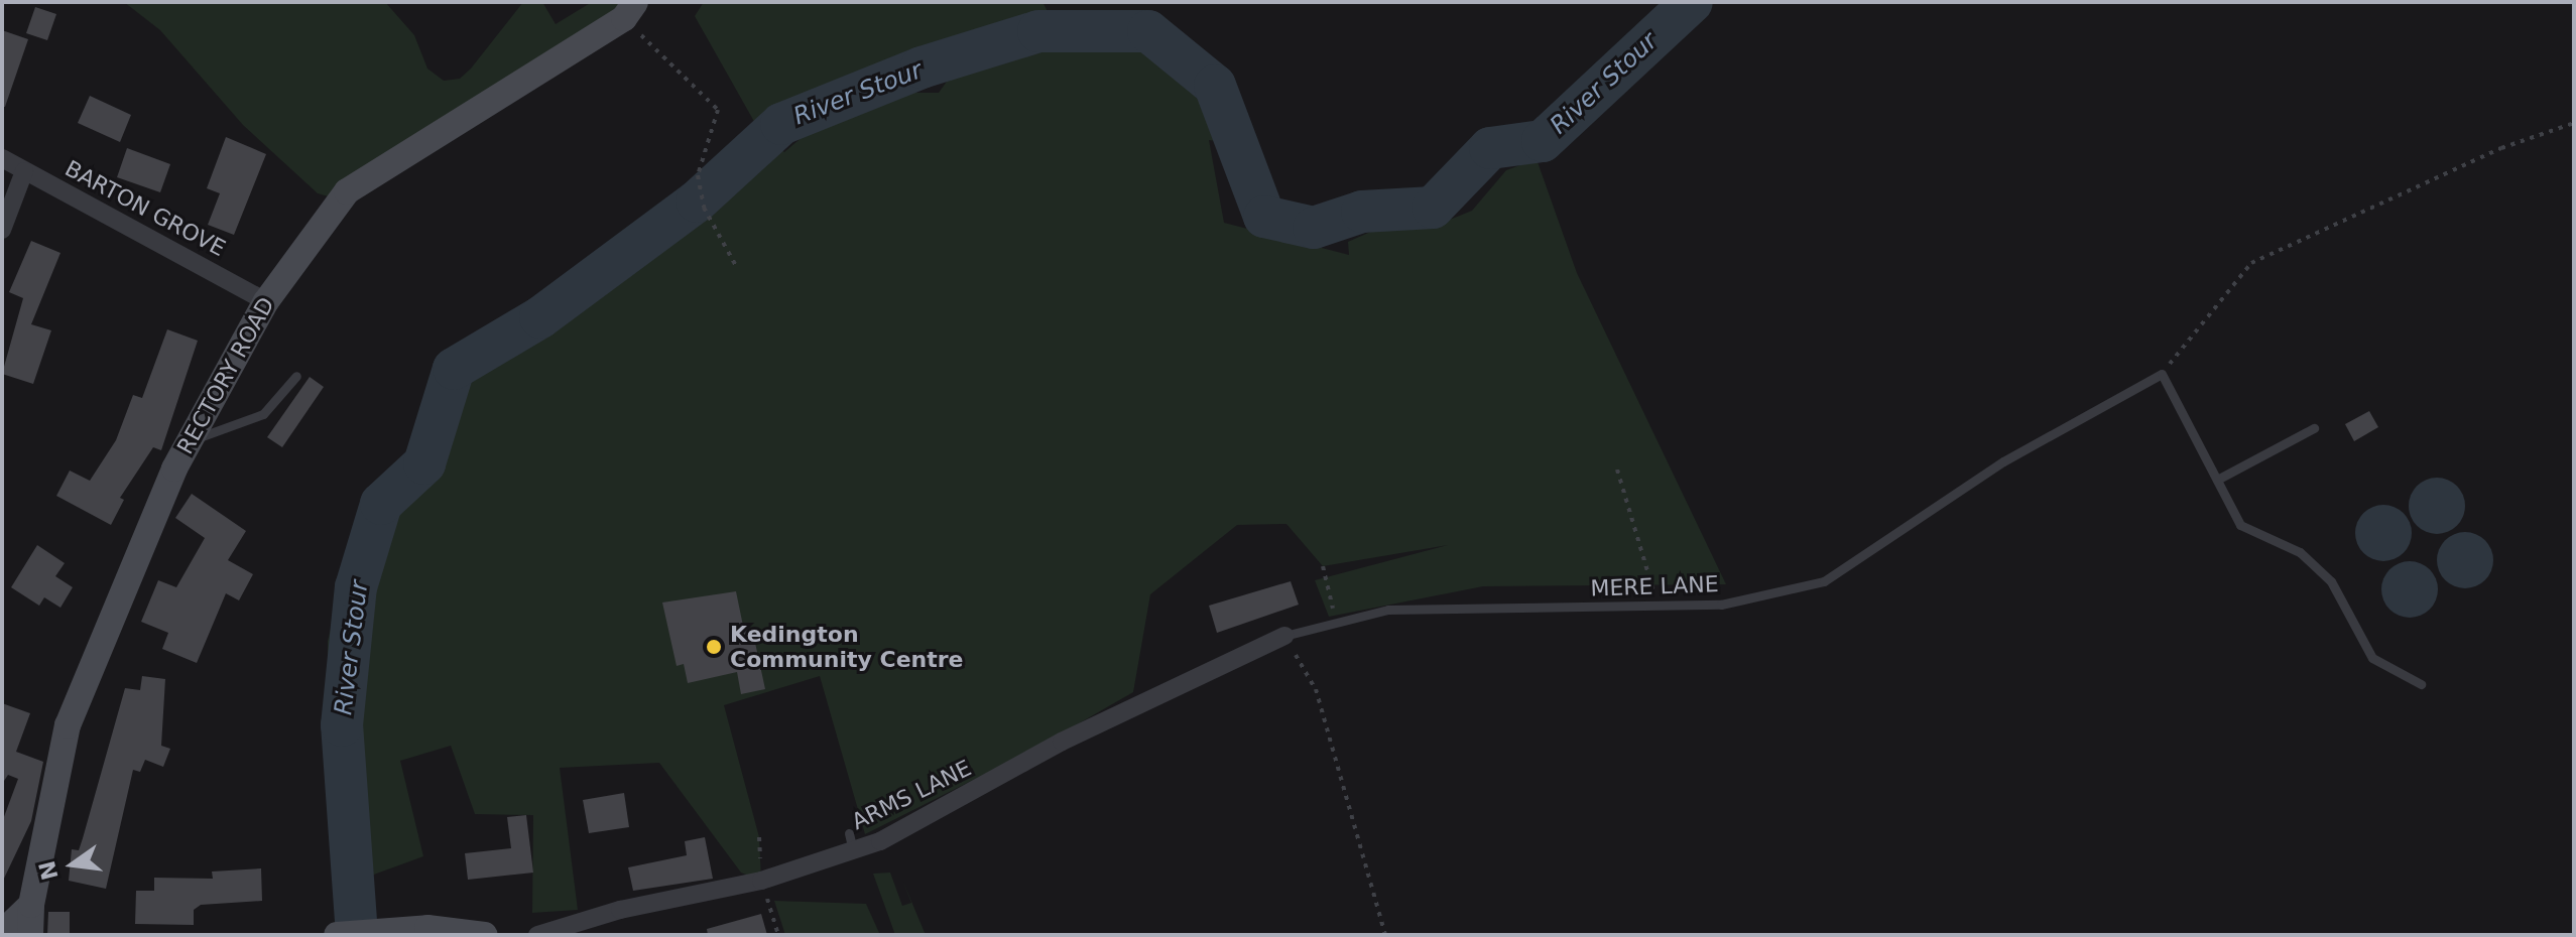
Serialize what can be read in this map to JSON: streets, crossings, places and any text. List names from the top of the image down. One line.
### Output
{"streets":{"street":["BARTON GROVE","RECTORY ROAD","ARMS LANE"],"lane":["MERE LANE"]},"crossings":[["BARTON GROVE","RECTORY ROAD"],["MERE LANE","ARMS LANE"]],"water":["River Stour"],"places":["Kedington Community Centre"],"north":"left"}
